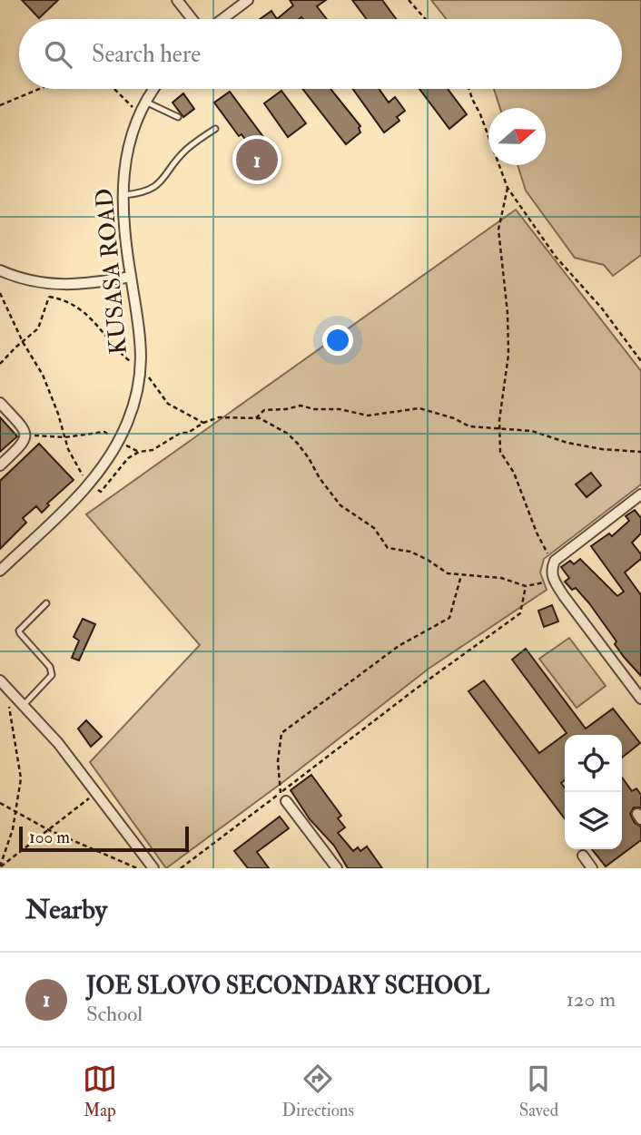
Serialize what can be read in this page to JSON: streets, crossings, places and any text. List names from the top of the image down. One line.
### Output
{"streets":{"street":["KUSASA ROAD"]},"scale_bar":"100 m","north":"right","page":{"search":"Search here","pins":"1","scale":"100 m","heading":"Nearby","list":[{"mark":"1","name":"JOE SLOVO SECONDARY SCHOOL","note":"School","value":"120 m"}],"nav":["Map","Directions","Saved"]}}
